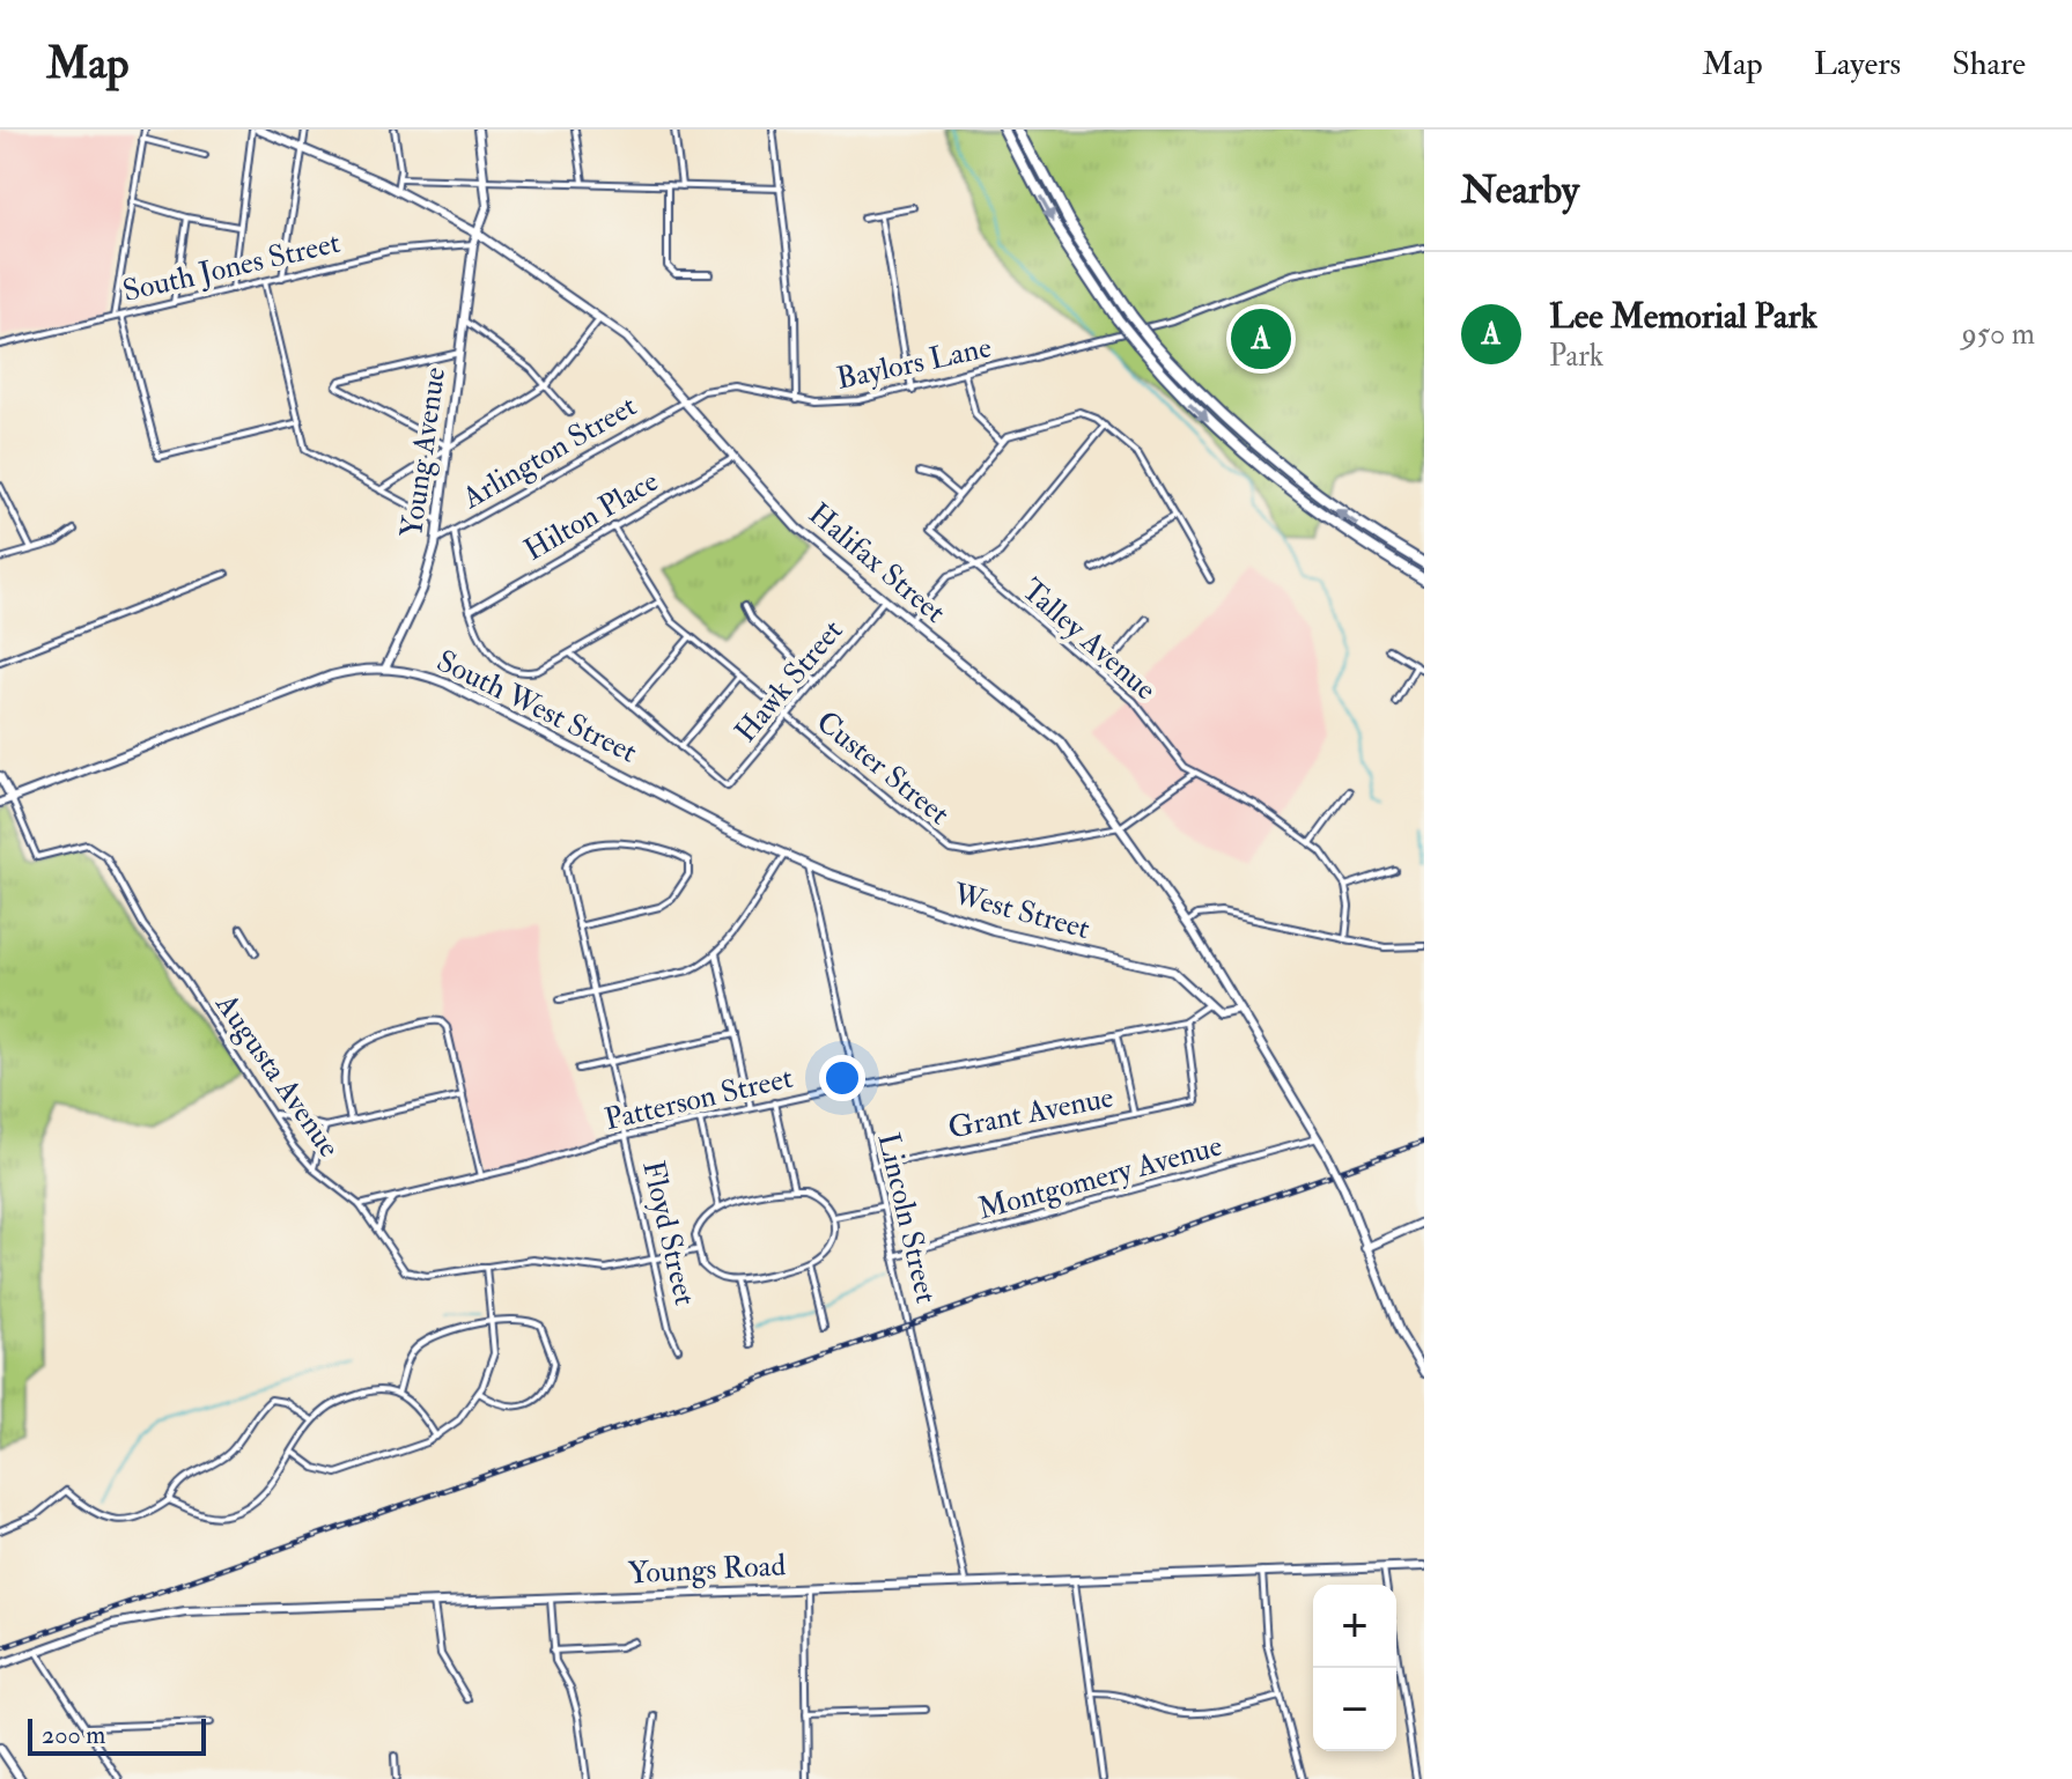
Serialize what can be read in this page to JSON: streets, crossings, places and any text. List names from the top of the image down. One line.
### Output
{"streets":{"street":["South Jones Street","Baylors Lane","Young Avenue","Arlington Street","Hilton Place","Halifax Street","Talley Avenue","Hawk Street","South West Street","Custer Street","West Street","Augusta Avenue","Patterson Street","Grant Avenue","Montgomery Avenue","Lincoln Street","Floyd Street","Youngs Road"]},"crossings":[["South Jones Street","Young Avenue"],["South Jones Street","Arlington Street"],["Baylors Lane","Arlington Street"],["Baylors Lane","Halifax Street"],["Young Avenue","Arlington Street"],["Young Avenue","Halifax Street"],["Young Avenue","South West Street"],["Arlington Street","Halifax Street"],["Hilton Place","Halifax Street"],["Hilton Place","Custer Street"],["Halifax Street","Hawk Street"],["Halifax Street","Custer Street"],["Halifax Street","Montgomery Avenue"],["Talley Avenue","Custer Street"],["Hawk Street","Custer Street"],["South West Street","West Street"],["South West Street","Augusta Avenue"],["West Street","Patterson Street"],["West Street","Lincoln Street"],["Augusta Avenue","Patterson Street"],["Augusta Avenue","Floyd Street"],["Patterson Street","Grant Avenue"],["Patterson Street","Lincoln Street"],["Patterson Street","Floyd Street"],["Grant Avenue","Lincoln Street"],["Montgomery Avenue","Lincoln Street"],["Lincoln Street","Youngs Road"]],"scale_bar":"200 m","page":{"header":"Map","nav":["Map","Layers","Share"],"heading":"Nearby","list":[{"mark":"A","name":"Lee Memorial Park","note":"Park","value":"950 m"}],"pins":"A","map_buttons":["+","−"],"scale":"200 m"}}
